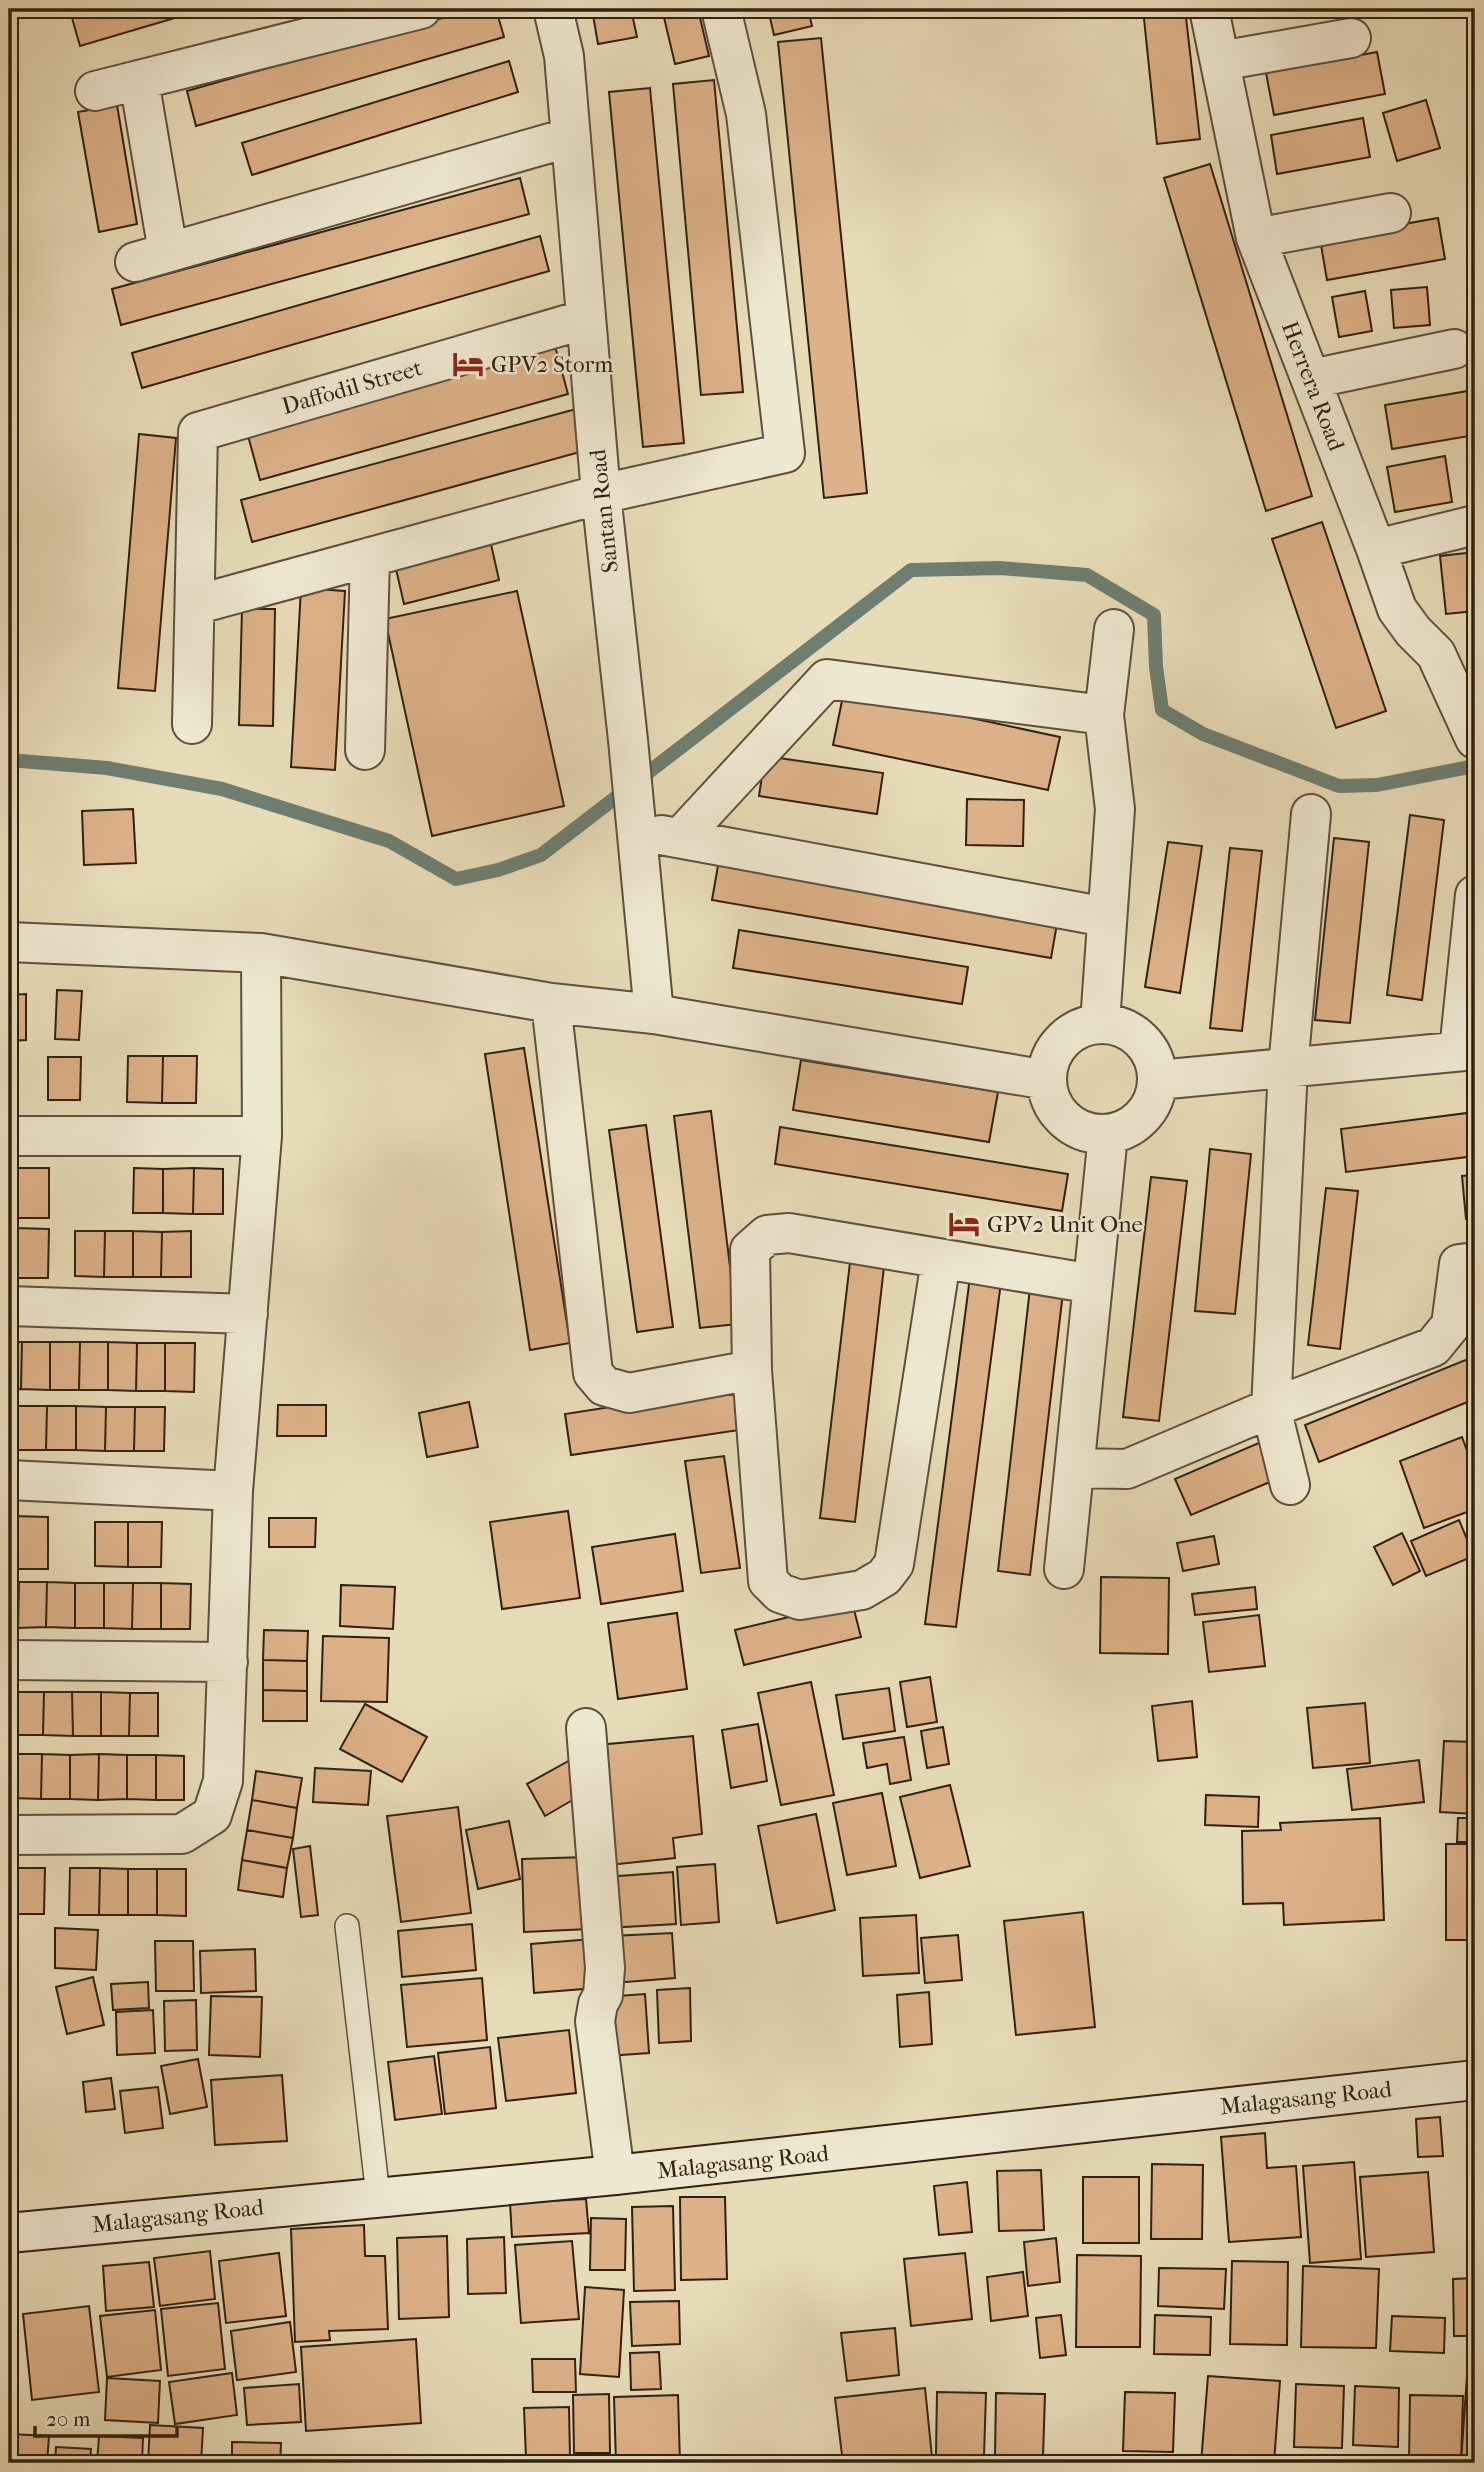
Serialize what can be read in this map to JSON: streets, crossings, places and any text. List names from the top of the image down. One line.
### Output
{"streets":{"street":["Herrera Road","Daffodil Street","Santan Road","Malagasang Road"]},"crossings":[["Daffodil Street","Santan Road"]],"places":{"hotel":["GPV2 Storm","GPV2 Unit One"]},"scale_bar":"20 m"}
